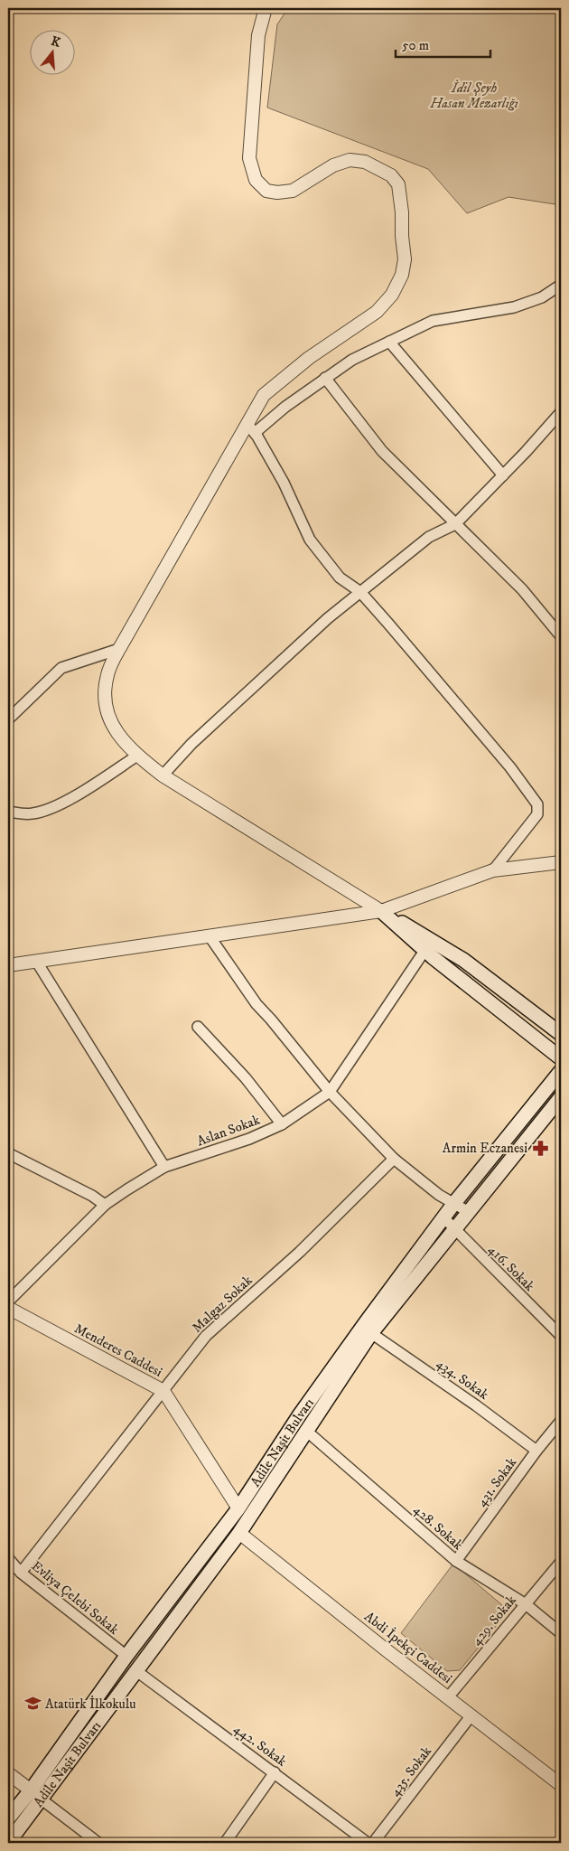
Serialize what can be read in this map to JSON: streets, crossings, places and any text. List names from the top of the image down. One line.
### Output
{"streets":{"main road":["Adile Naşit Bulvarı"],"street":["Aslan Sokak","416. Sokak","Malgaz Sokak","Menderes Caddesi","434. Sokak","431. Sokak","428. Sokak","Evliya Çelebi Sokak","429. Sokak","Abdi İpekçi Caddesi","442. Sokak","435. Sokak"]},"crossings":[["416. Sokak","Adile Naşit Bulvarı"],["Malgaz Sokak","Menderes Caddesi"],["Malgaz Sokak","Evliya Çelebi Sokak"],["Menderes Caddesi","Adile Naşit Bulvarı"],["434. Sokak","Adile Naşit Bulvarı"],["434. Sokak","431. Sokak"],["Adile Naşit Bulvarı","428. Sokak"],["Adile Naşit Bulvarı","Evliya Çelebi Sokak"],["Adile Naşit Bulvarı","Abdi İpekçi Caddesi"],["Adile Naşit Bulvarı","442. Sokak"],["431. Sokak","428. Sokak"],["428. Sokak","429. Sokak"],["429. Sokak","Abdi İpekçi Caddesi"],["Abdi İpekçi Caddesi","435. Sokak"]],"parks":["İdil Şeyh Hasan Mezarlığı"],"places":{"pharmacy":["Armin Eczanesi"],"school or university":["Atatürk İlkokulu"]},"scale_bar":"50 m","north":"top"}
